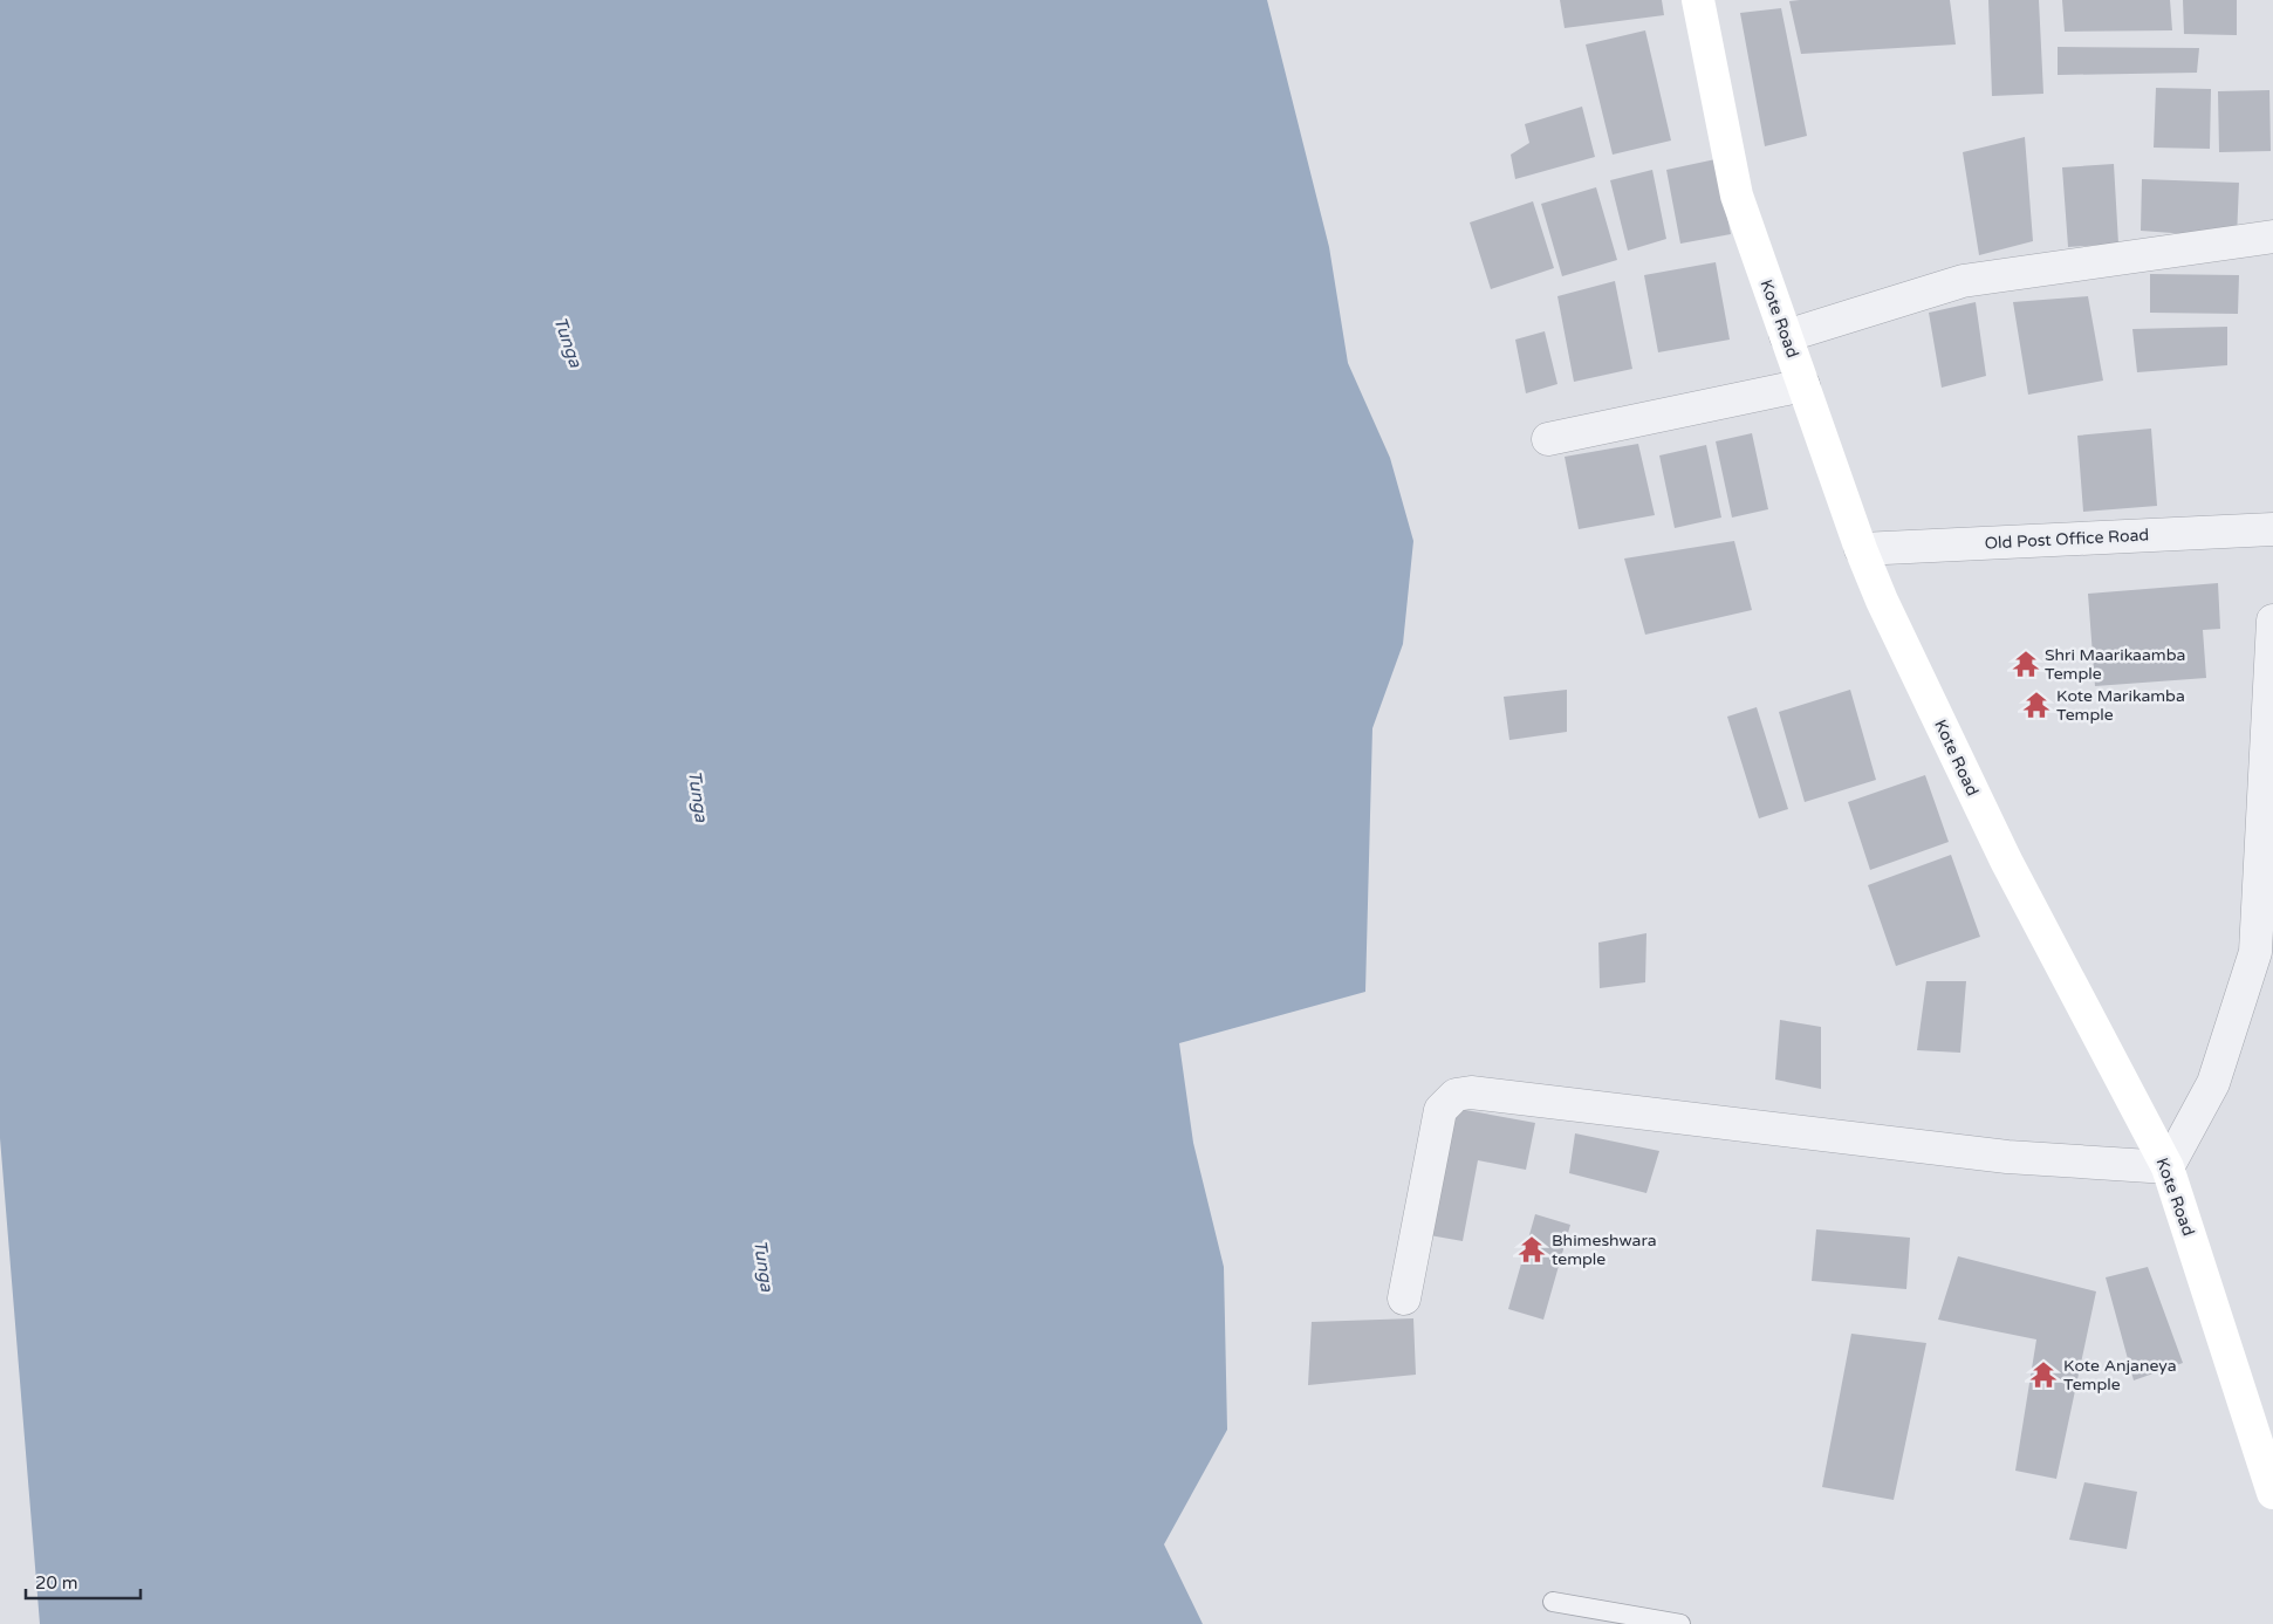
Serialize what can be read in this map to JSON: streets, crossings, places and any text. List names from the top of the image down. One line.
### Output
{"streets":{"street":["Kote Road","Old Post Office Road"]},"crossings":[["Kote Road","Old Post Office Road"]],"water":["Tunga"],"places":{"temple":["Shri Maarikaamba Temple","Kote Marikamba Temple","Bhimeshwara temple","Kote Anjaneya Temple"]},"scale_bar":"20 m"}
